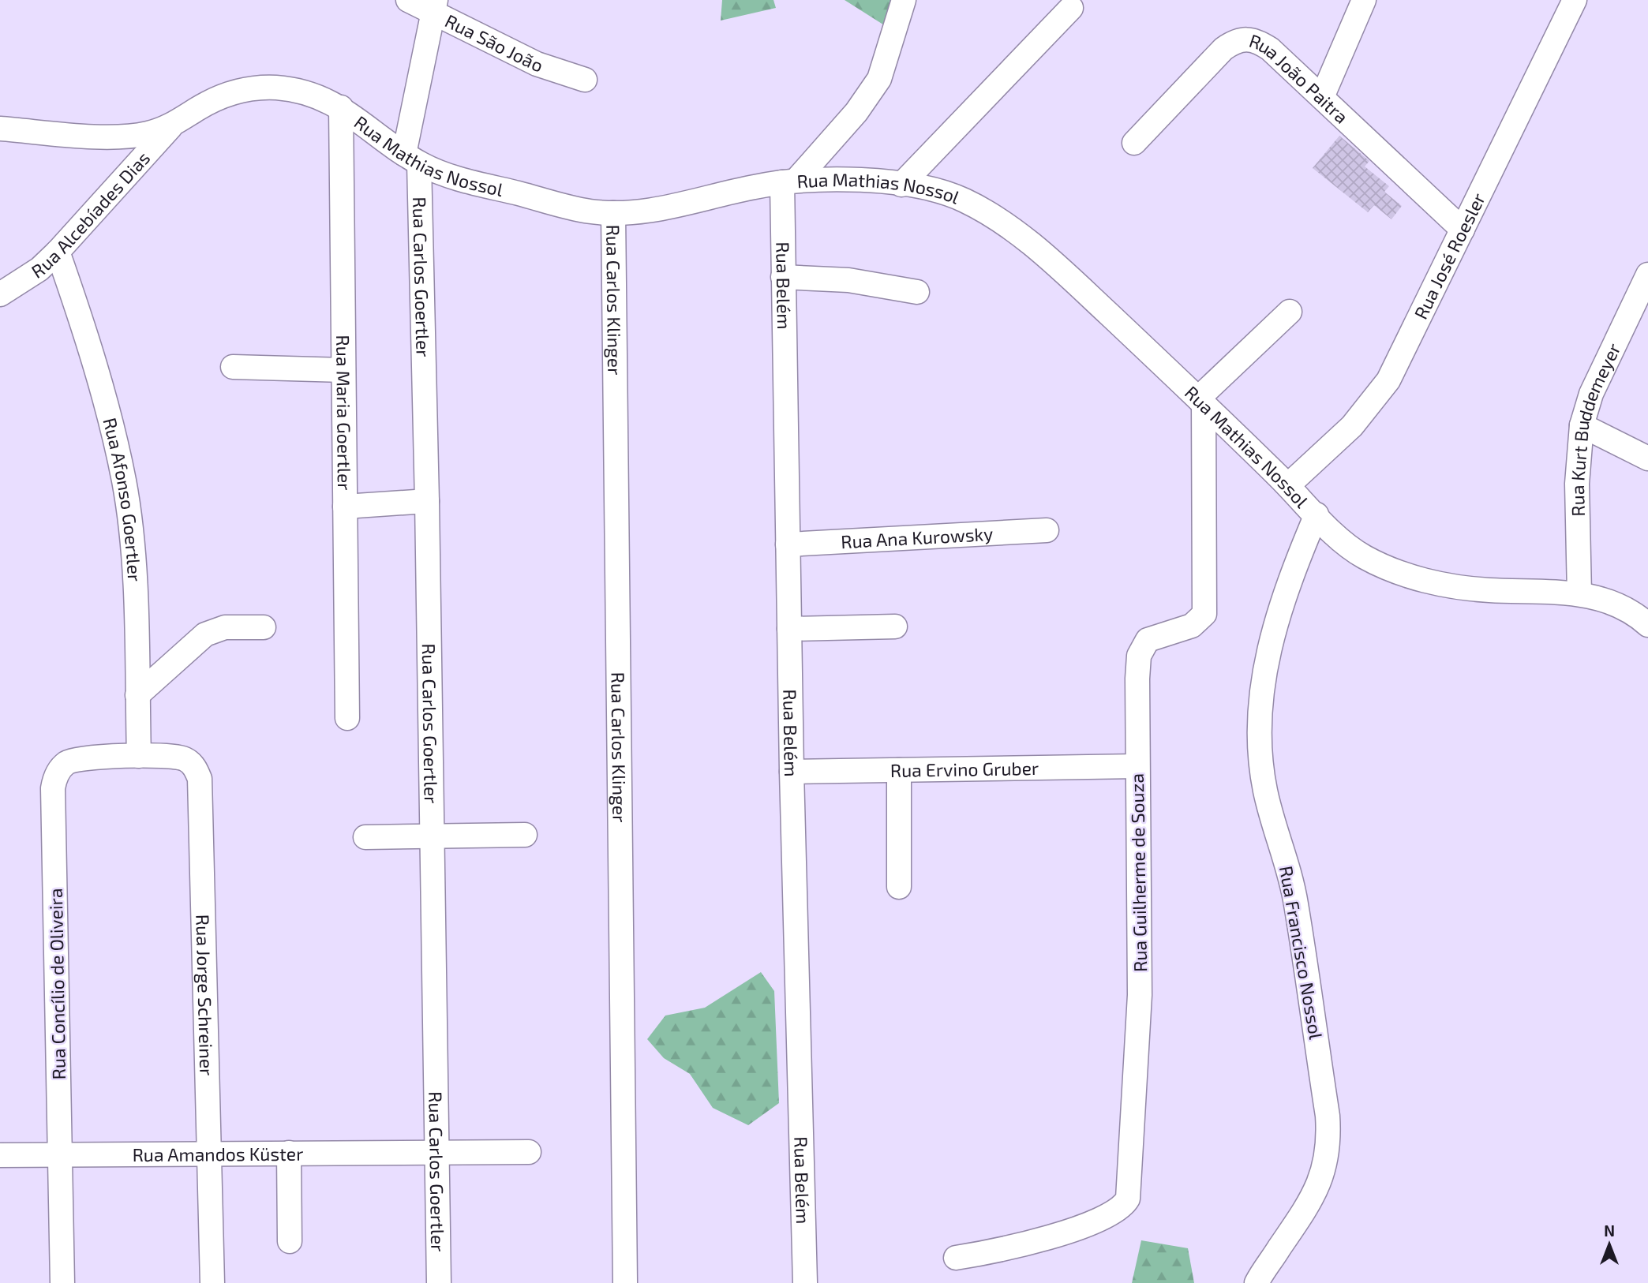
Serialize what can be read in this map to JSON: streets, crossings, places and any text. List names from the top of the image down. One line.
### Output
{"streets":{"street":["Rua São João","Rua João Paitra","Rua Mathias Nossol","Rua Alcebíades Dias","Rua José Roesler","Rua Carlos Goertler","Rua Belém","Rua Carlos Klinger","Rua Maria Goertler","Rua Kurt Buddemeyer","Rua Afonso Goertler","Rua Ana Kurowsky","Rua Ervino Gruber","Rua Guilherme de Souza","Rua Francisco Nossol","Rua Concílio de Oliveira","Rua Jorge Schreiner","Rua Amandos Küster"]},"crossings":[["Rua São João","Rua Carlos Goertler"],["Rua João Paitra","Rua José Roesler"],["Rua Mathias Nossol","Rua Alcebíades Dias"],["Rua Mathias Nossol","Rua José Roesler"],["Rua Mathias Nossol","Rua Carlos Goertler"],["Rua Mathias Nossol","Rua Belém"],["Rua Mathias Nossol","Rua Carlos Klinger"],["Rua Mathias Nossol","Rua Maria Goertler"],["Rua Mathias Nossol","Rua Kurt Buddemeyer"],["Rua Mathias Nossol","Rua Guilherme de Souza"],["Rua Mathias Nossol","Rua Francisco Nossol"],["Rua Alcebíades Dias","Rua Afonso Goertler"],["Rua Carlos Goertler","Rua Amandos Küster"],["Rua Belém","Rua Ana Kurowsky"],["Rua Belém","Rua Ervino Gruber"],["Rua Afonso Goertler","Rua Concílio de Oliveira"],["Rua Afonso Goertler","Rua Jorge Schreiner"],["Rua Ervino Gruber","Rua Guilherme de Souza"],["Rua Concílio de Oliveira","Rua Jorge Schreiner"],["Rua Concílio de Oliveira","Rua Amandos Küster"],["Rua Jorge Schreiner","Rua Amandos Küster"]],"north":"top"}
